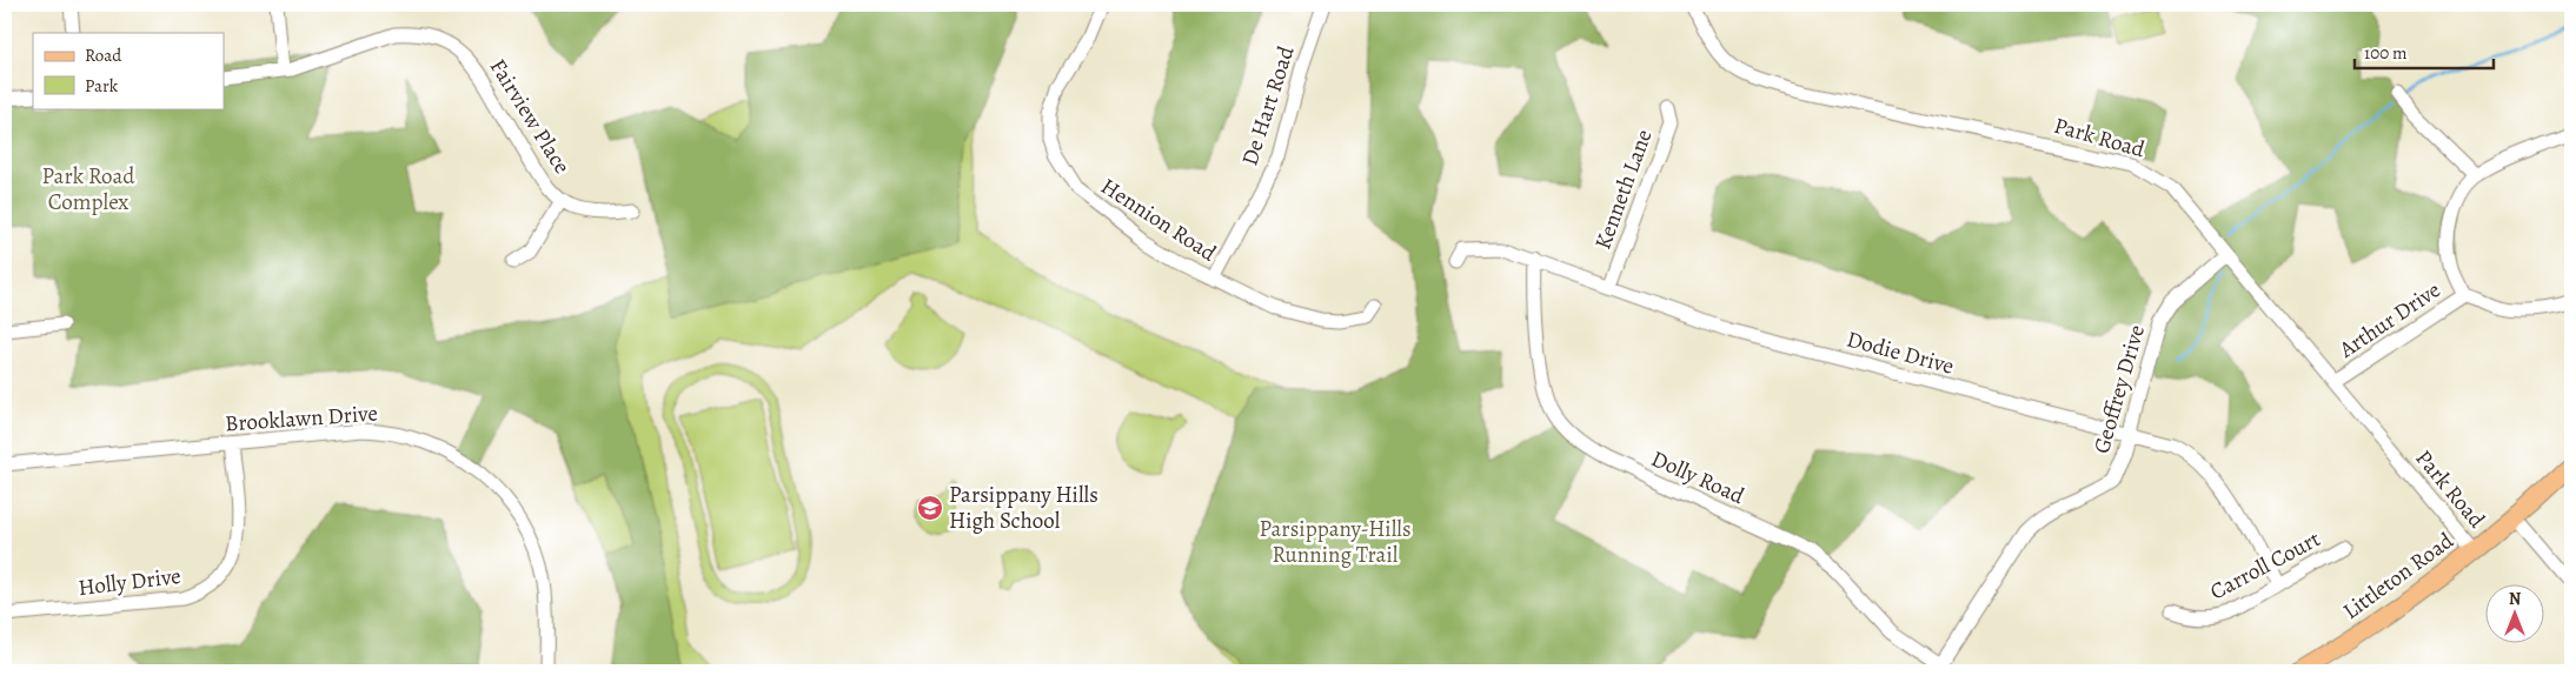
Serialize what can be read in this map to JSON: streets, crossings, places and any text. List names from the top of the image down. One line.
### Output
{"streets":{"main road":["Littleton Road"],"street":["De Hart Road","Fairview Place","Park Road","Kenneth Lane","Hennion Road","Arthur Drive","Dodie Drive","Geoffrey Drive","Brooklawn Drive","Dolly Road","Carroll Court","Holly Drive"]},"crossings":[["De Hart Road","Hennion Road"],["Park Road","Arthur Drive"],["Park Road","Geoffrey Drive"],["Park Road","Littleton Road"],["Kenneth Lane","Dodie Drive"],["Dodie Drive","Geoffrey Drive"],["Dodie Drive","Dolly Road"],["Dodie Drive","Carroll Court"],["Geoffrey Drive","Dolly Road"],["Brooklawn Drive","Holly Drive"]],"parks":["Park Road Complex","Parsippany-Hills Running Trail"],"places":{"school or university":["Parsippany Hills High School"]},"legend":["Road","Park"],"scale_bar":"100 m","north":"top"}
